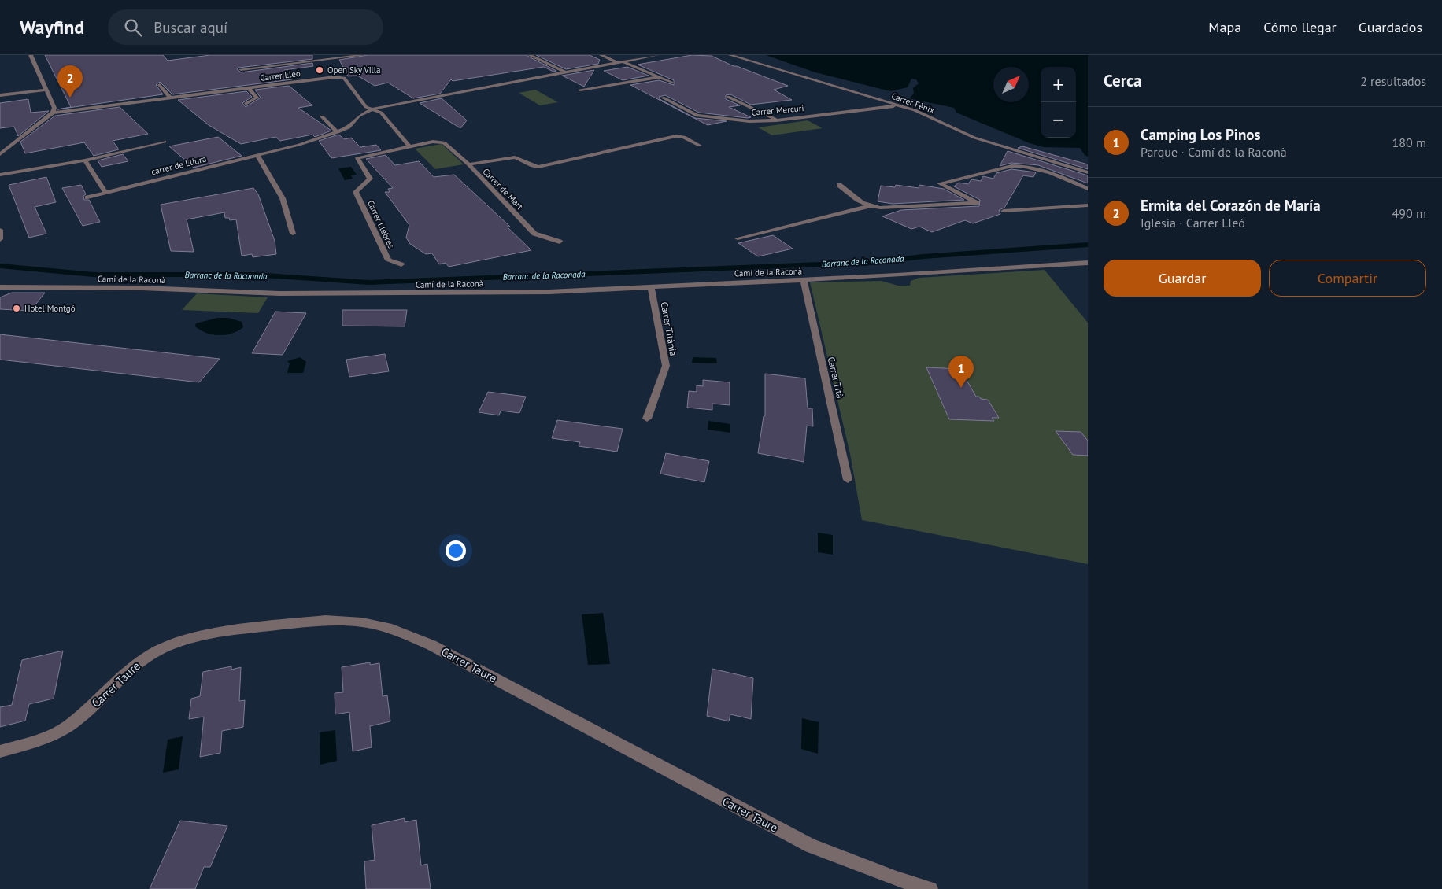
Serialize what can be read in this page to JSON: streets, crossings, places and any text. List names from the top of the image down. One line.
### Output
{"streets":{"street":["Carrer Lleó","Carrer Fènix","Carrer Mercuri","carrer de Lliura","Carrer de Mart","Carrer Llebres","Camí de la Raconà","Carrer Titània","Carrer Tità","Carrer Taure"]},"crossings":[["Carrer Lleó","carrer de Lliura"],["Carrer Fènix","Carrer Mercuri"],["Carrer de Mart","Carrer Llebres"],["Camí de la Raconà","Carrer Titània"],["Camí de la Raconà","Carrer Tità"]],"water":["Barranc de la Raconada"],"places":["Open Sky Villa","Hotel Montgó"],"north":"top right","page":{"header":"Wayfind","search":"Buscar aquí","nav":["Mapa","Cómo llegar","Guardados"],"heading":["Cerca","2 resultados"],"pins":["2","1"],"map_buttons":["+","−"],"list":[{"mark":"1","name":"Camping Los Pinos","note":"Parque · Camí de la Raconà","value":"180 m"},{"mark":"2","name":"Ermita del Corazón de María","note":"Iglesia · Carrer Lleó","value":"490 m"}],"buttons":["Guardar","Compartir"]}}
